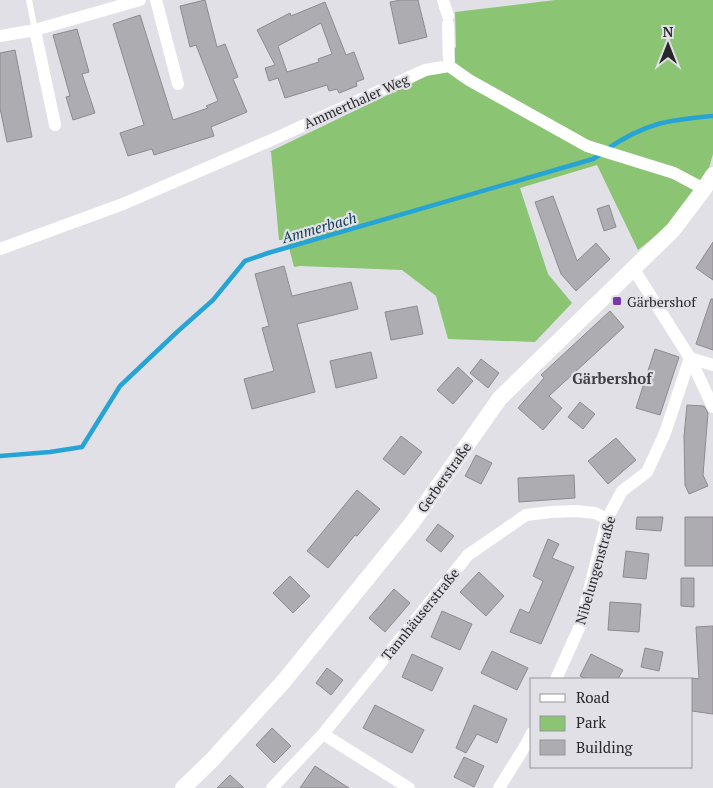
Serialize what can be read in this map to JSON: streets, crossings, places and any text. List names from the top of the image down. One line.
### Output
{"streets":{"street":["Ammerthaler Weg","Gerberstraße","Nibelungenstraße","Tannhäuserstraße"]},"crossings":[["Nibelungenstraße","Tannhäuserstraße"]],"districts":["Gärbershof"],"water":["Ammerbach"],"places":{"transit":["Gärbershof"]},"legend":["Road","Park","Building"],"north":"top"}
